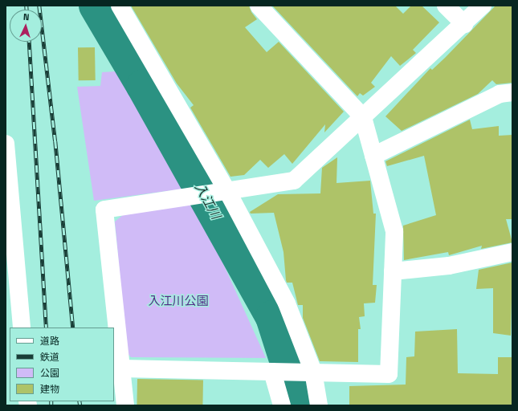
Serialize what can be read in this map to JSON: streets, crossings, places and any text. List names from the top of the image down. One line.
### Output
{"water":["入江川"],"parks":["入江川公園"],"legend":["道路","鉄道","公園","建物"],"north":"top"}
